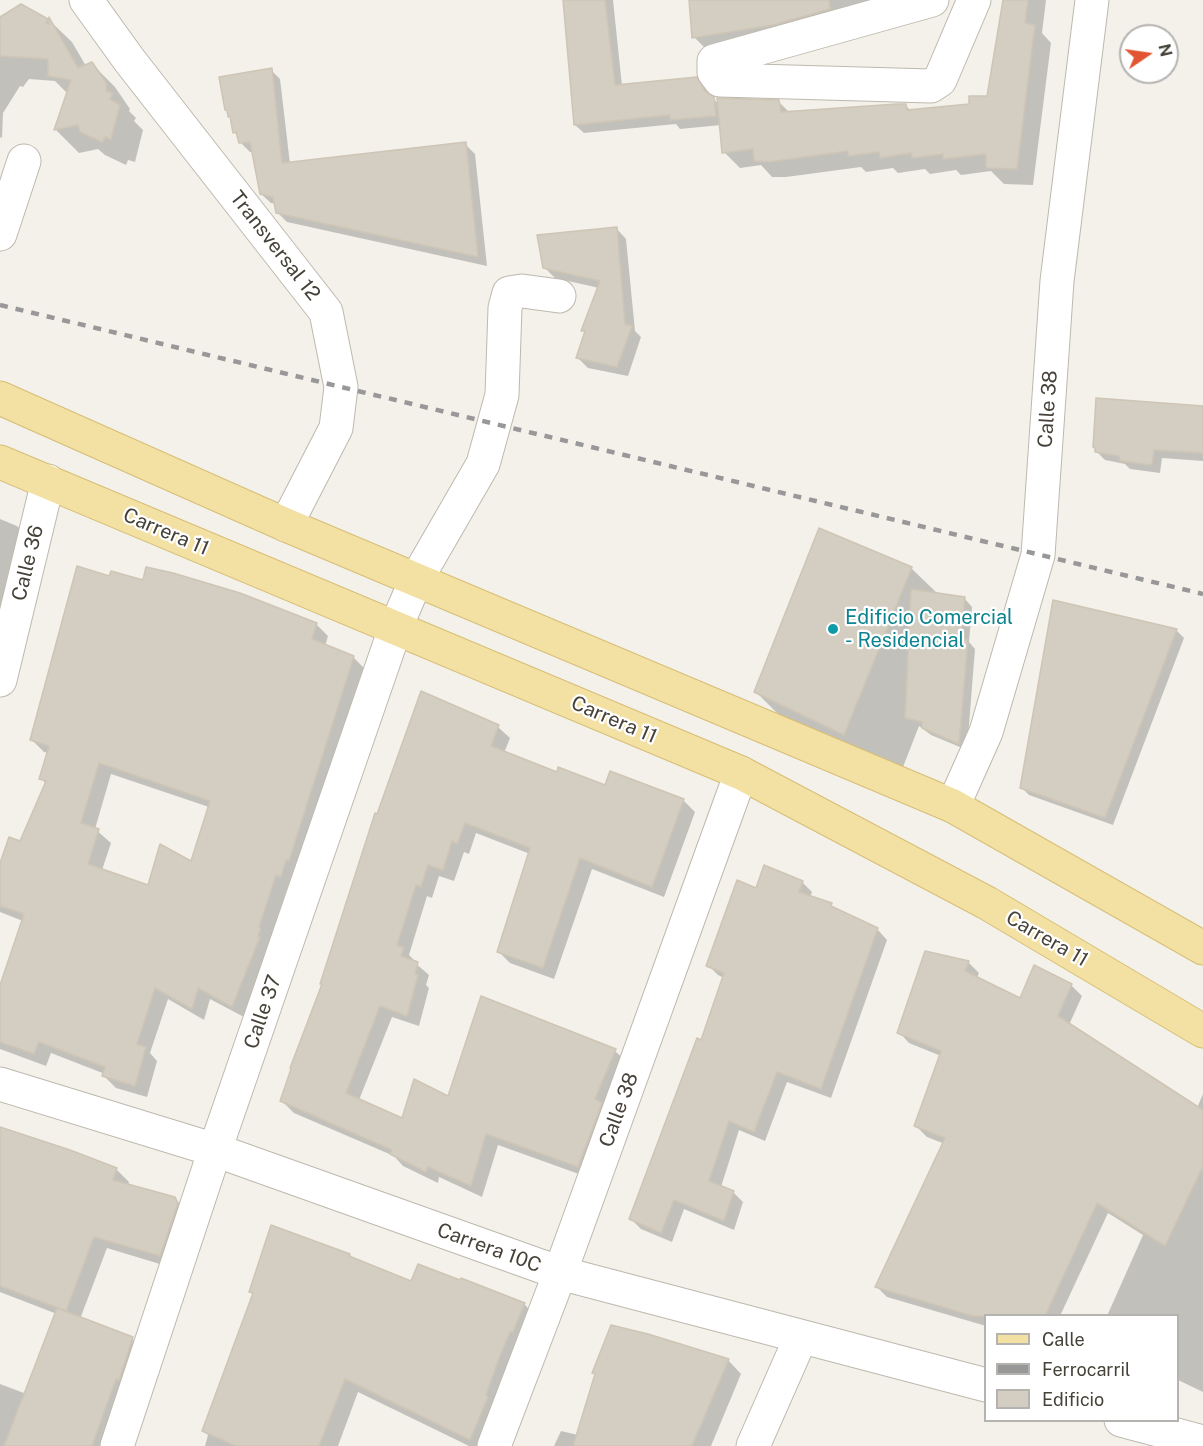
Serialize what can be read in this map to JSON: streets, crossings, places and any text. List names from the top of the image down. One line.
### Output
{"streets":{"main road":["Carrera 11"],"street":["Transversal 12","Calle 38","Calle 36","Calle 37","Carrera 10C"]},"crossings":[["Calle 38","Carrera 11"],["Calle 38","Carrera 10C"],["Carrera 11","Calle 36"],["Carrera 11","Calle 37"],["Calle 37","Carrera 10C"]],"places":["Edificio Comercial - Residencial"],"legend":["Calle","Ferrocarril","Edificio"],"north":"right"}
